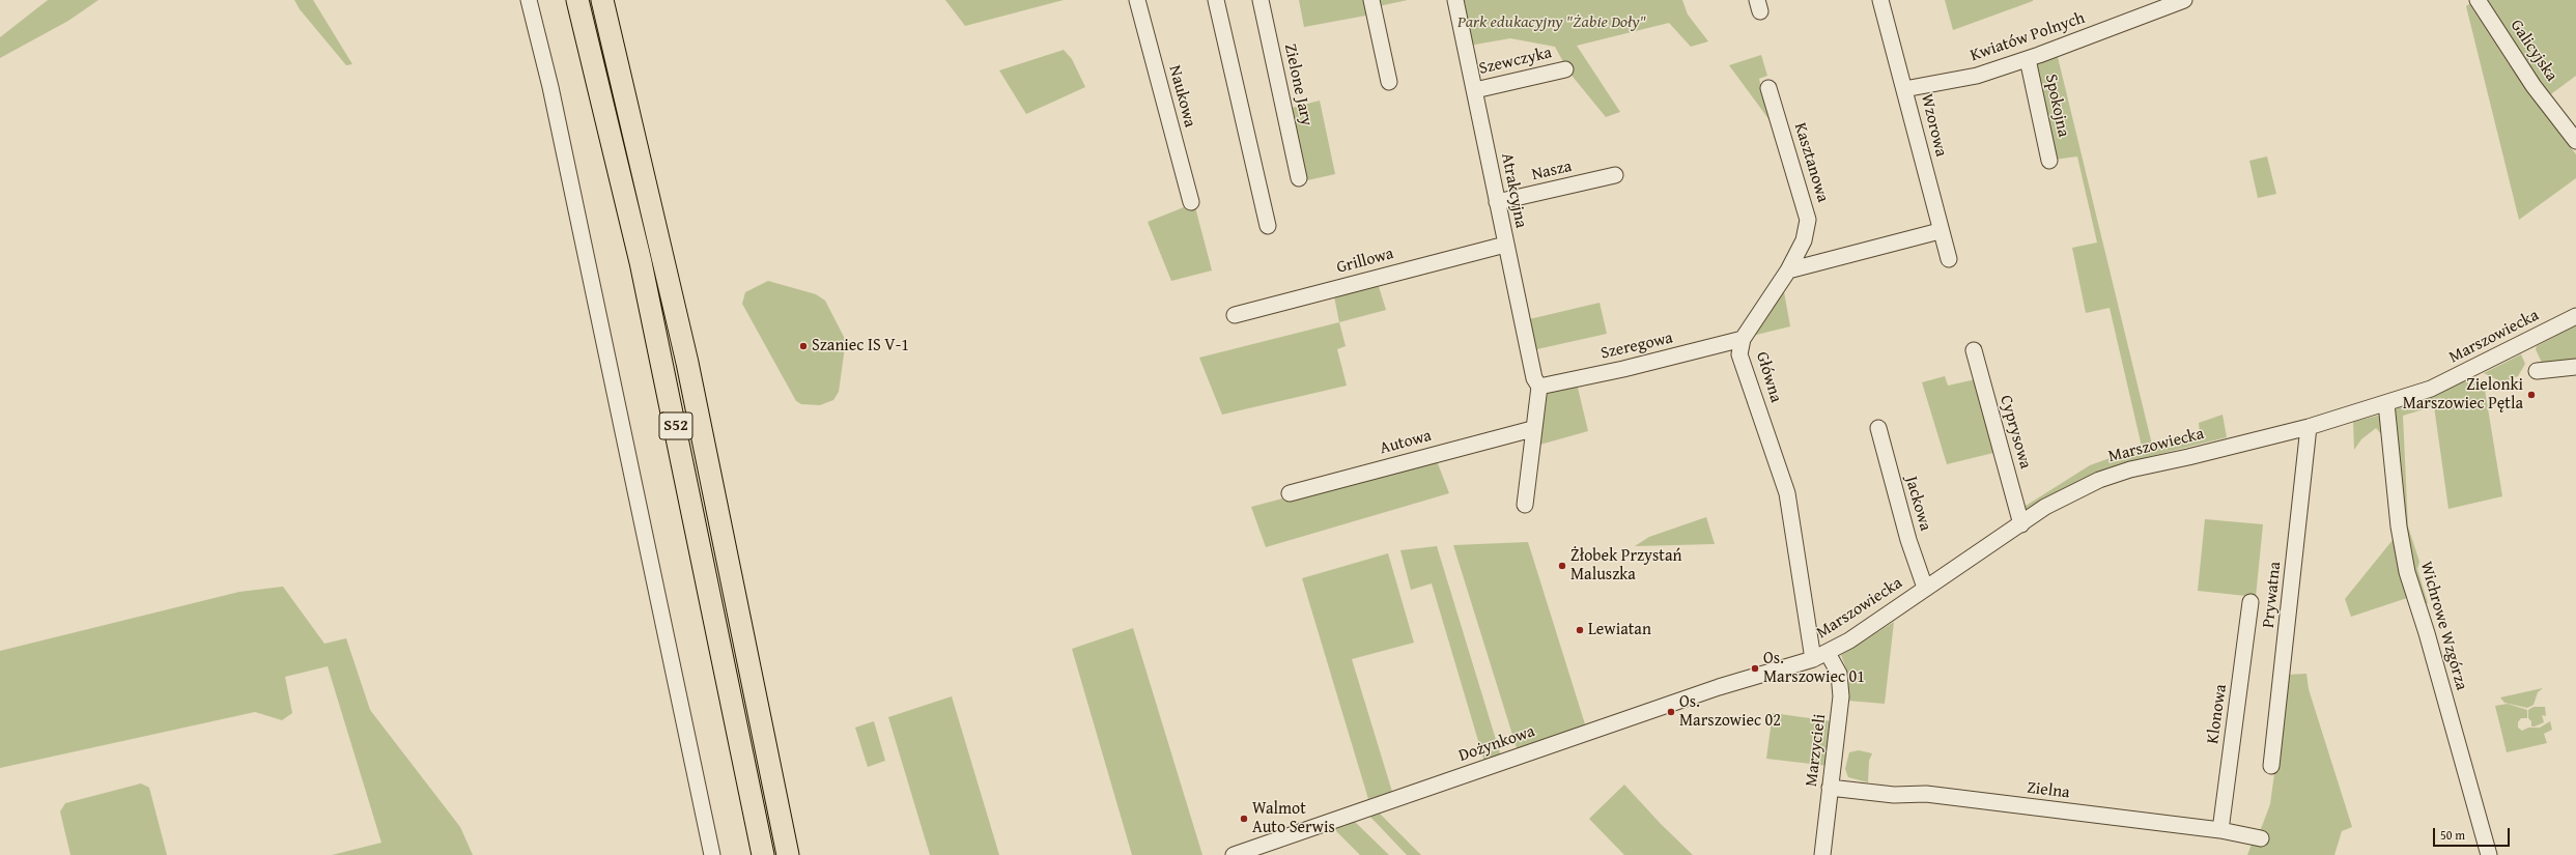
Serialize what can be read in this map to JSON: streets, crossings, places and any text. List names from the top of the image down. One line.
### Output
{"streets":{"highway":["S52"],"street":["Kwiatów Polnych","Galicyjska","Szewczyka","Zielone Jary","Naukowa","Spokojna","Wzorowa","Kasztanowa","Nasza","Atrakcyjna","Grillowa","Marszowiecka","Szeregowa","Główna","Cyprysowa","Autowa","Jackowa","Prywatna","Wichrowe Wzgórza","Klonowa","Dożynkowa","Marzycieli","Zielna"]},"crossings":[["Kwiatów Polnych","Spokojna"],["Kwiatów Polnych","Wzorowa"],["Szewczyka","Atrakcyjna"],["Kasztanowa","Główna"],["Nasza","Atrakcyjna"],["Atrakcyjna","Grillowa"],["Atrakcyjna","Szeregowa"],["Marszowiecka","Główna"],["Marszowiecka","Cyprysowa"],["Marszowiecka","Jackowa"],["Marszowiecka","Prywatna"],["Marszowiecka","Wichrowe Wzgórza"],["Marszowiecka","Dożynkowa"],["Marszowiecka","Marzycieli"],["Szeregowa","Główna"],["Klonowa","Zielna"],["Marzycieli","Zielna"]],"parks":["Park edukacyjny \"Żabie Doły\""],"places":["Szaniec IS V-1","Zielonki Marszowiec Pętla","Żłobek Przystań Maluszka","Lewiatan","Os. Marszowiec 01","Os. Marszowiec 02","Walmot Auto Serwis"],"scale_bar":"50 m"}
